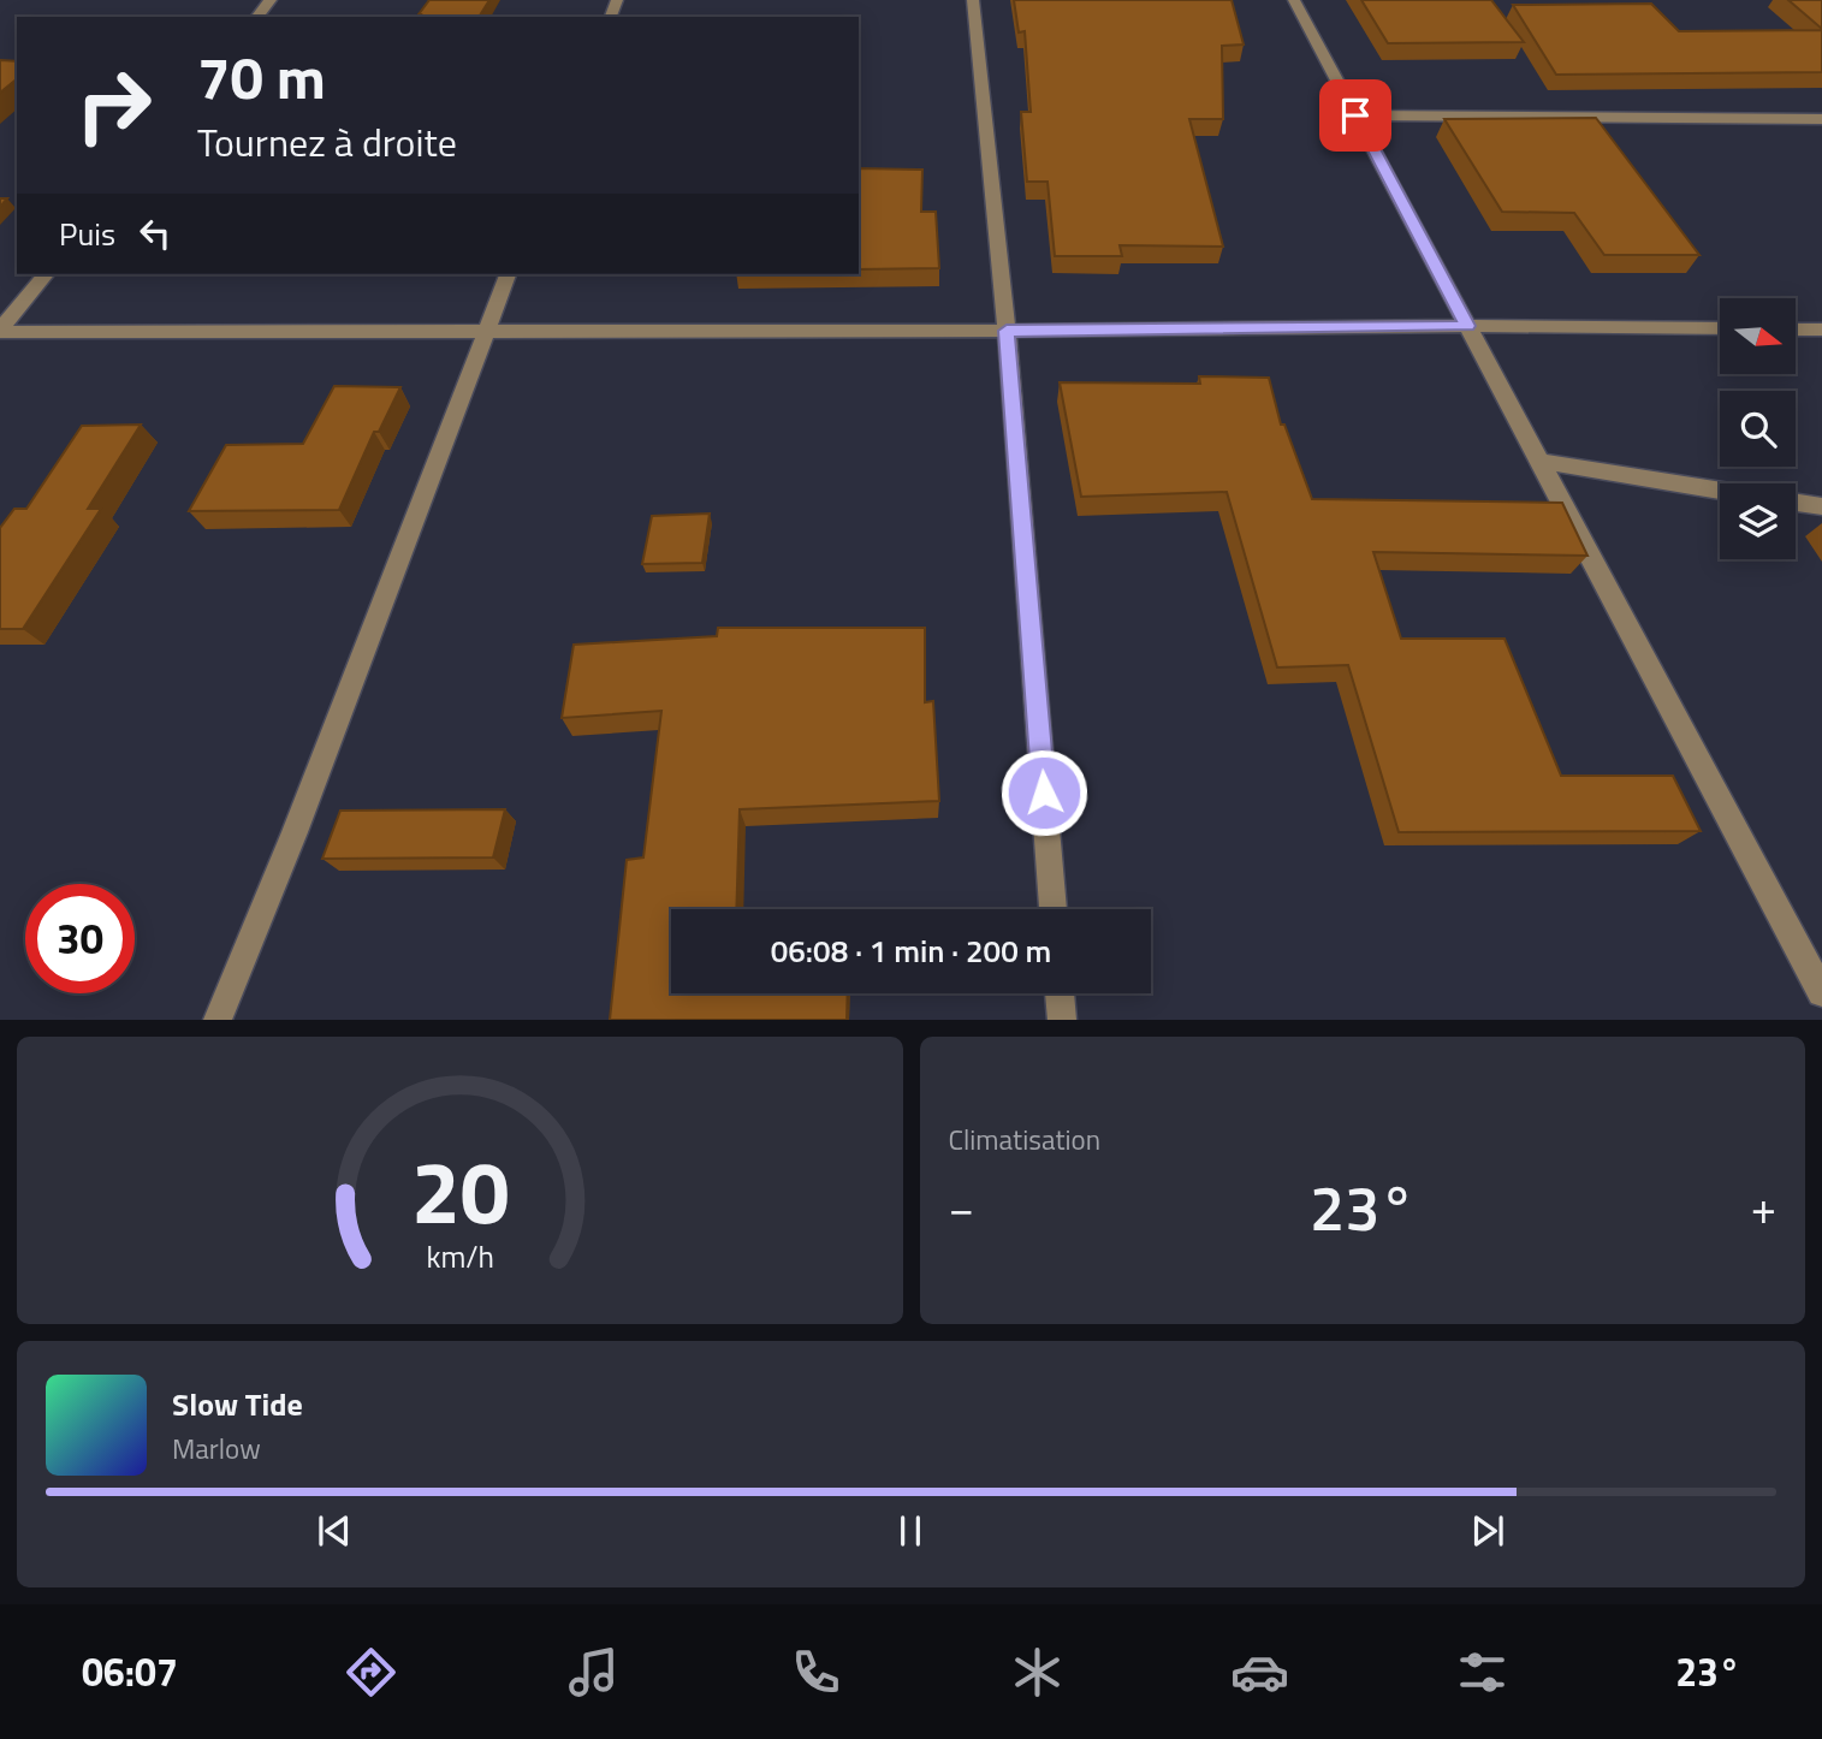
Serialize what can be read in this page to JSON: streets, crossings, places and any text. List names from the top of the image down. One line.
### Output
{"north":"right","page":{"turn":["70 m","Tournez à droite"],"then":"Puis","limit":"30","trip":"06:08 · 1 min · 200 m","tile":"Climatisation","heat":["−","23°","+"],"song":["Slow Tide","Marlow"],"tabs":["06:07","23°"],"gauge":["20","km/h"]}}
